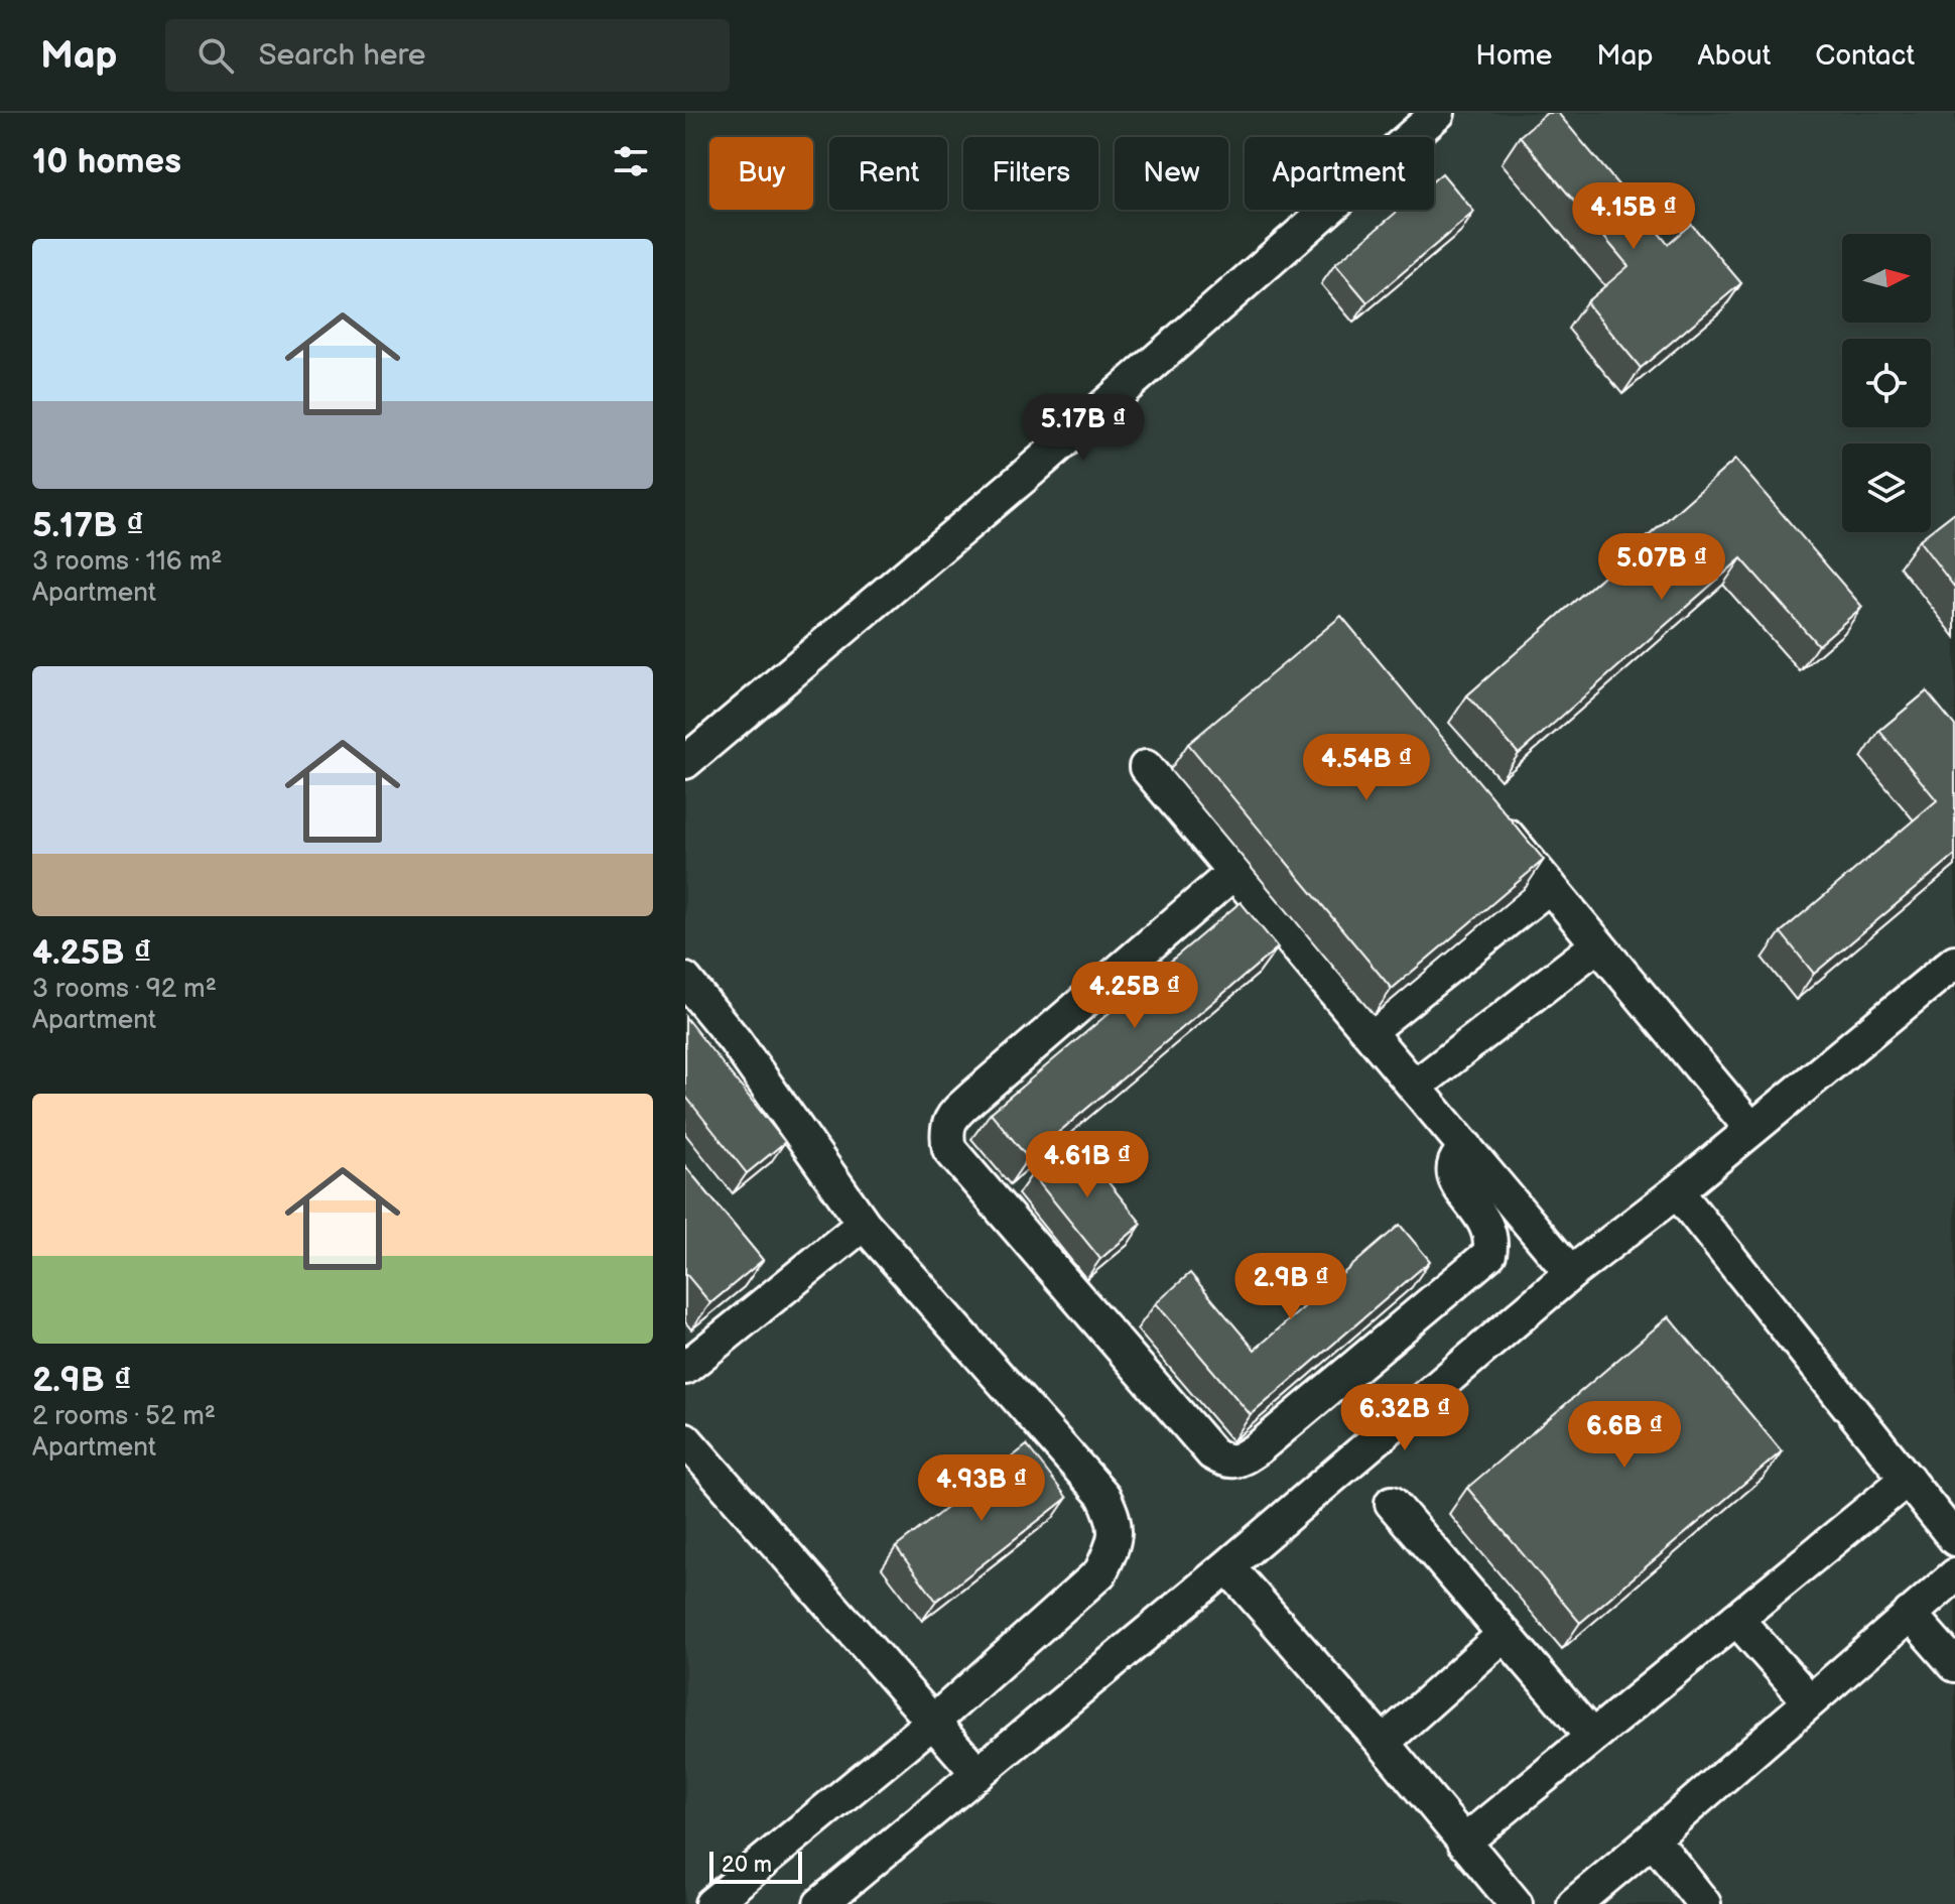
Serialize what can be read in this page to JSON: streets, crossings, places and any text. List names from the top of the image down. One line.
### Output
{"scale_bar":"20 m","north":"right","page":{"header":"Map","search":"Search here","nav":["Home","Map","About","Contact"],"heading":"10 homes","chip":["Buy","Rent","Filters","New","Apartment"],"price":["4.15B ₫","5.17B ₫","5.07B ₫","4.54B ₫","4.25B ₫","4.61B ₫","2.9B ₫","6.32B ₫","6.6B ₫","4.93B ₫"],"list":[{"name":"5.17B ₫","note":"3 rooms · 116 m² · Apartment"},{"name":"4.25B ₫","note":"3 rooms · 92 m² · Apartment"},{"name":"2.9B ₫","note":"2 rooms · 52 m² · Apartment"}],"scale":"20 m"}}
